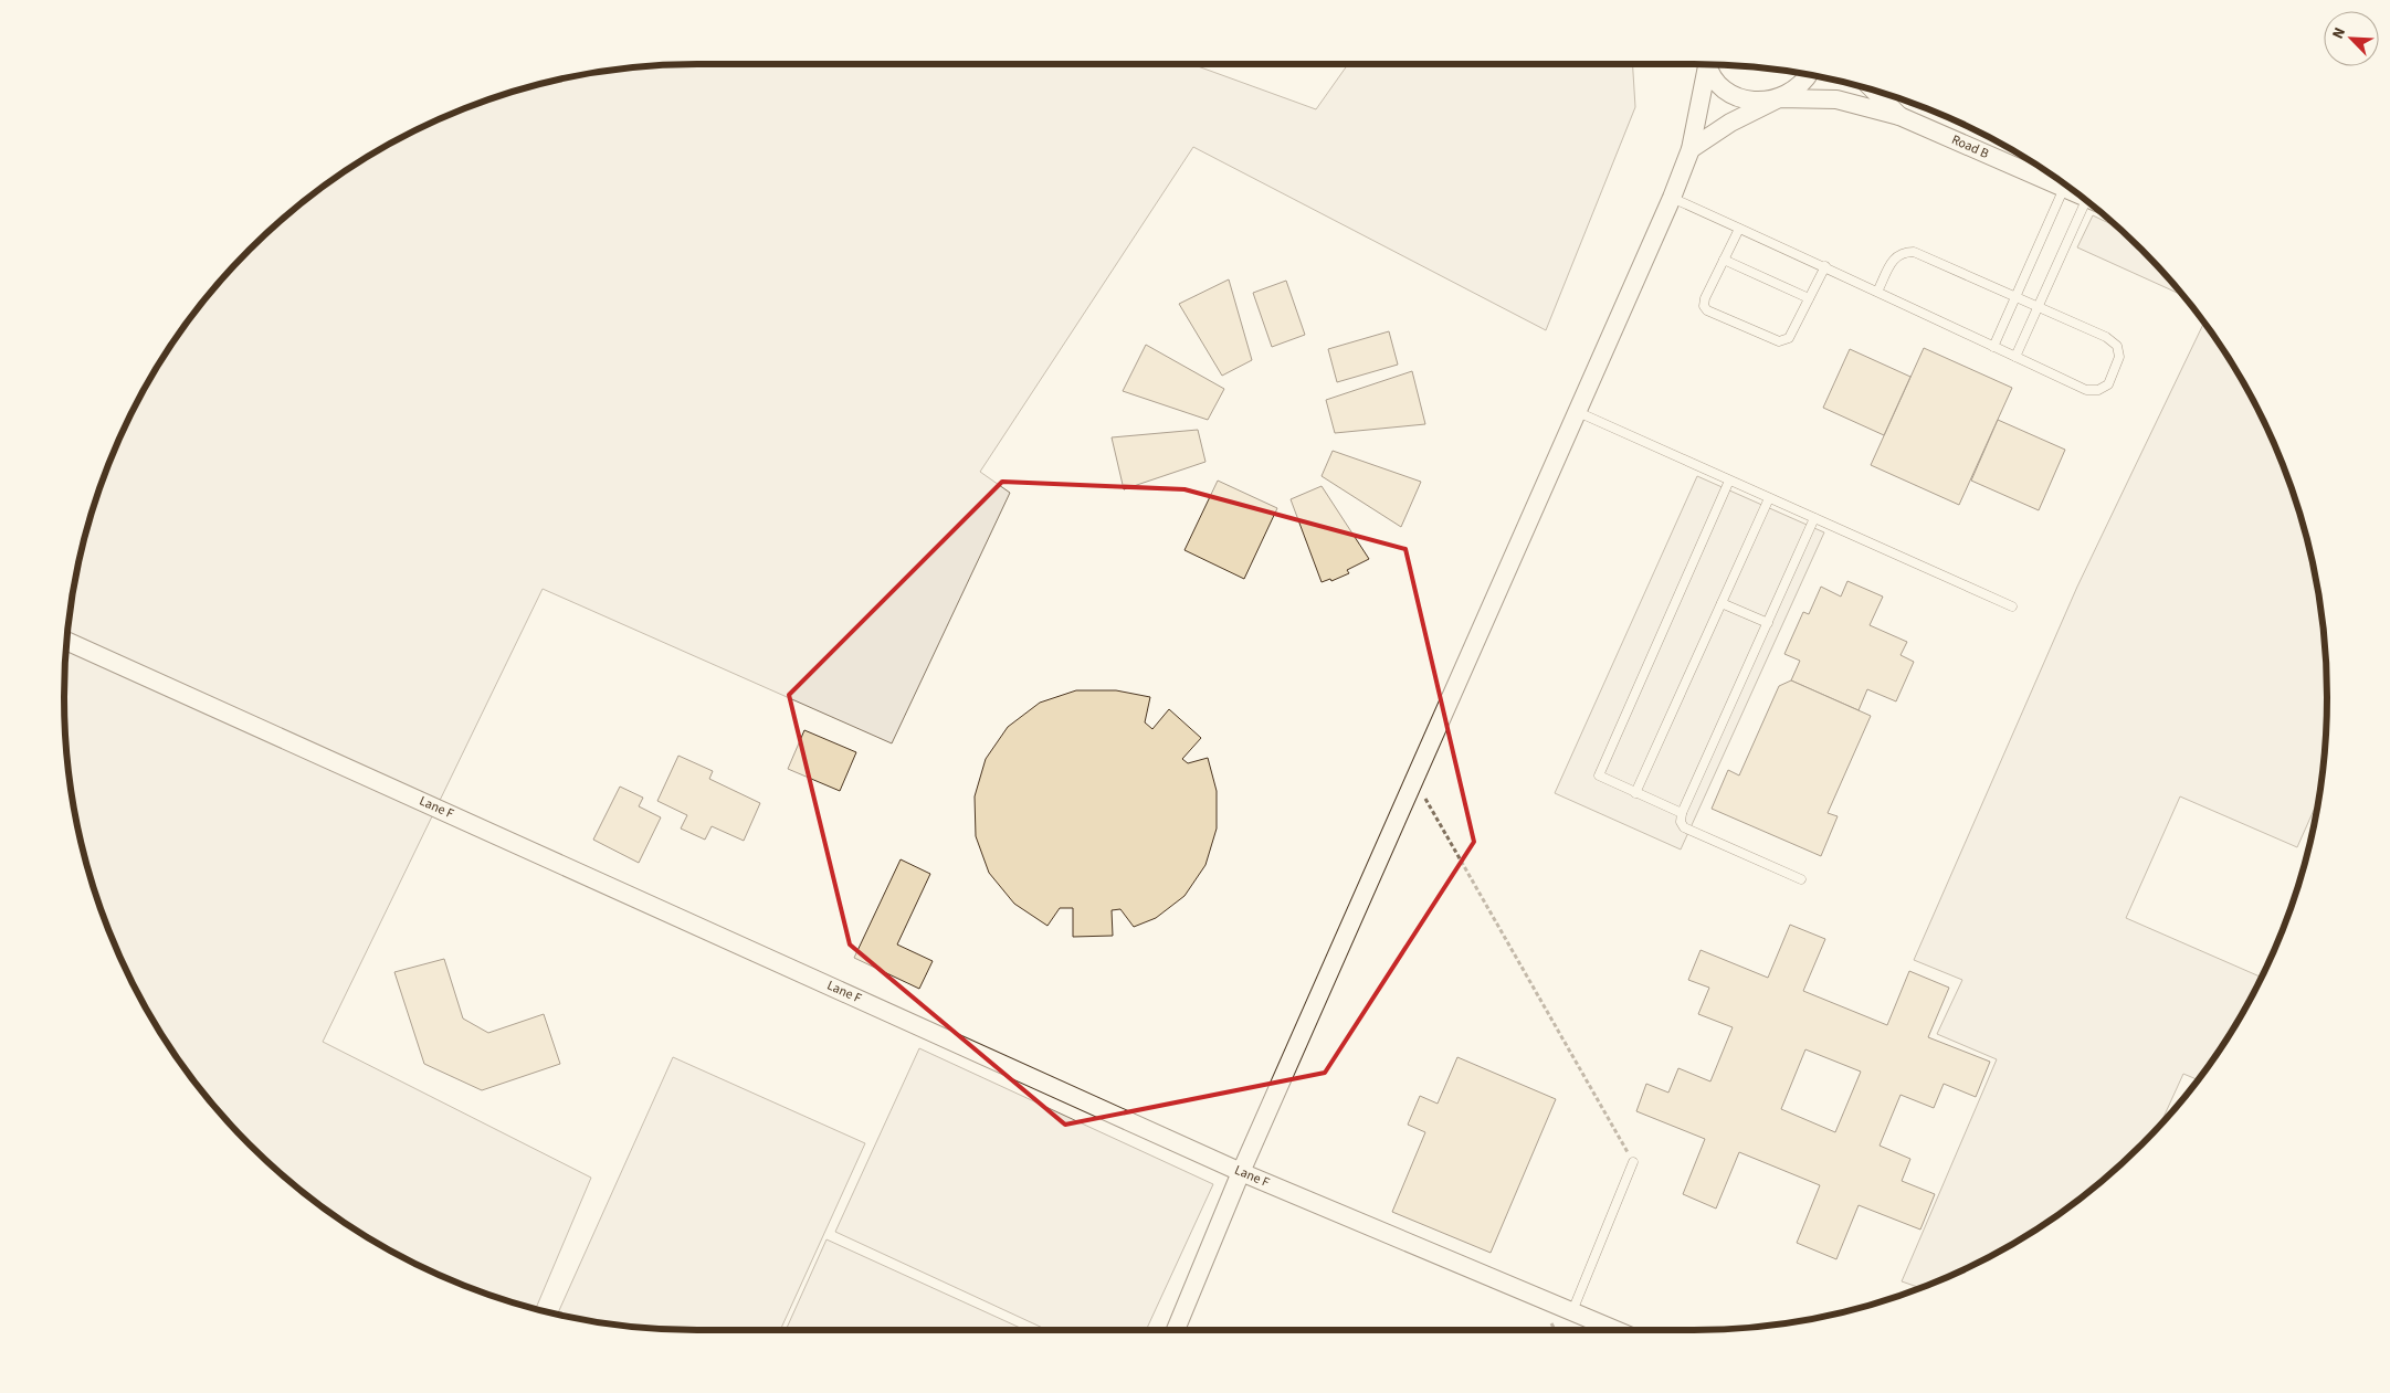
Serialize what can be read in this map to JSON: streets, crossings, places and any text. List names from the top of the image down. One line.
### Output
{"streets":{"street":["Road B","Lane F"]},"north":"top left"}
